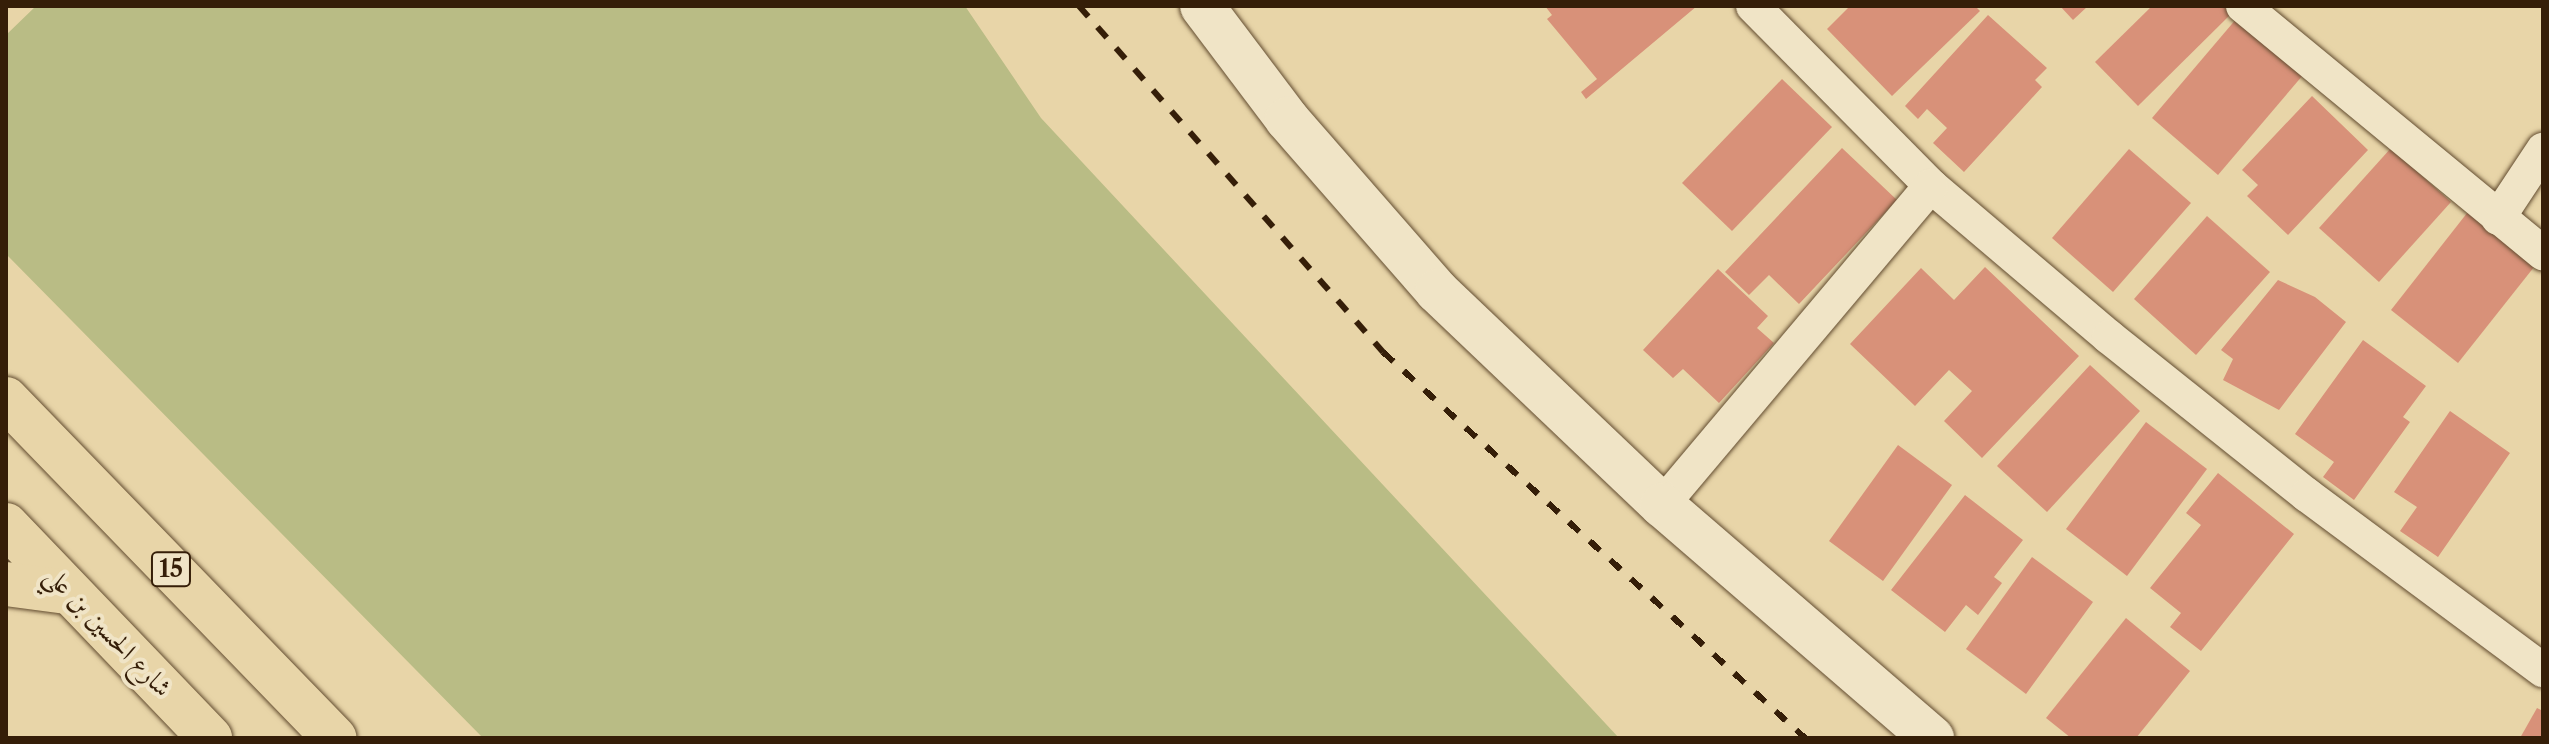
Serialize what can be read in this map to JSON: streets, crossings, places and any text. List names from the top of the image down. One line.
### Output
{"streets":{"highway":["15","شارع الحسين بن علي"]}}
